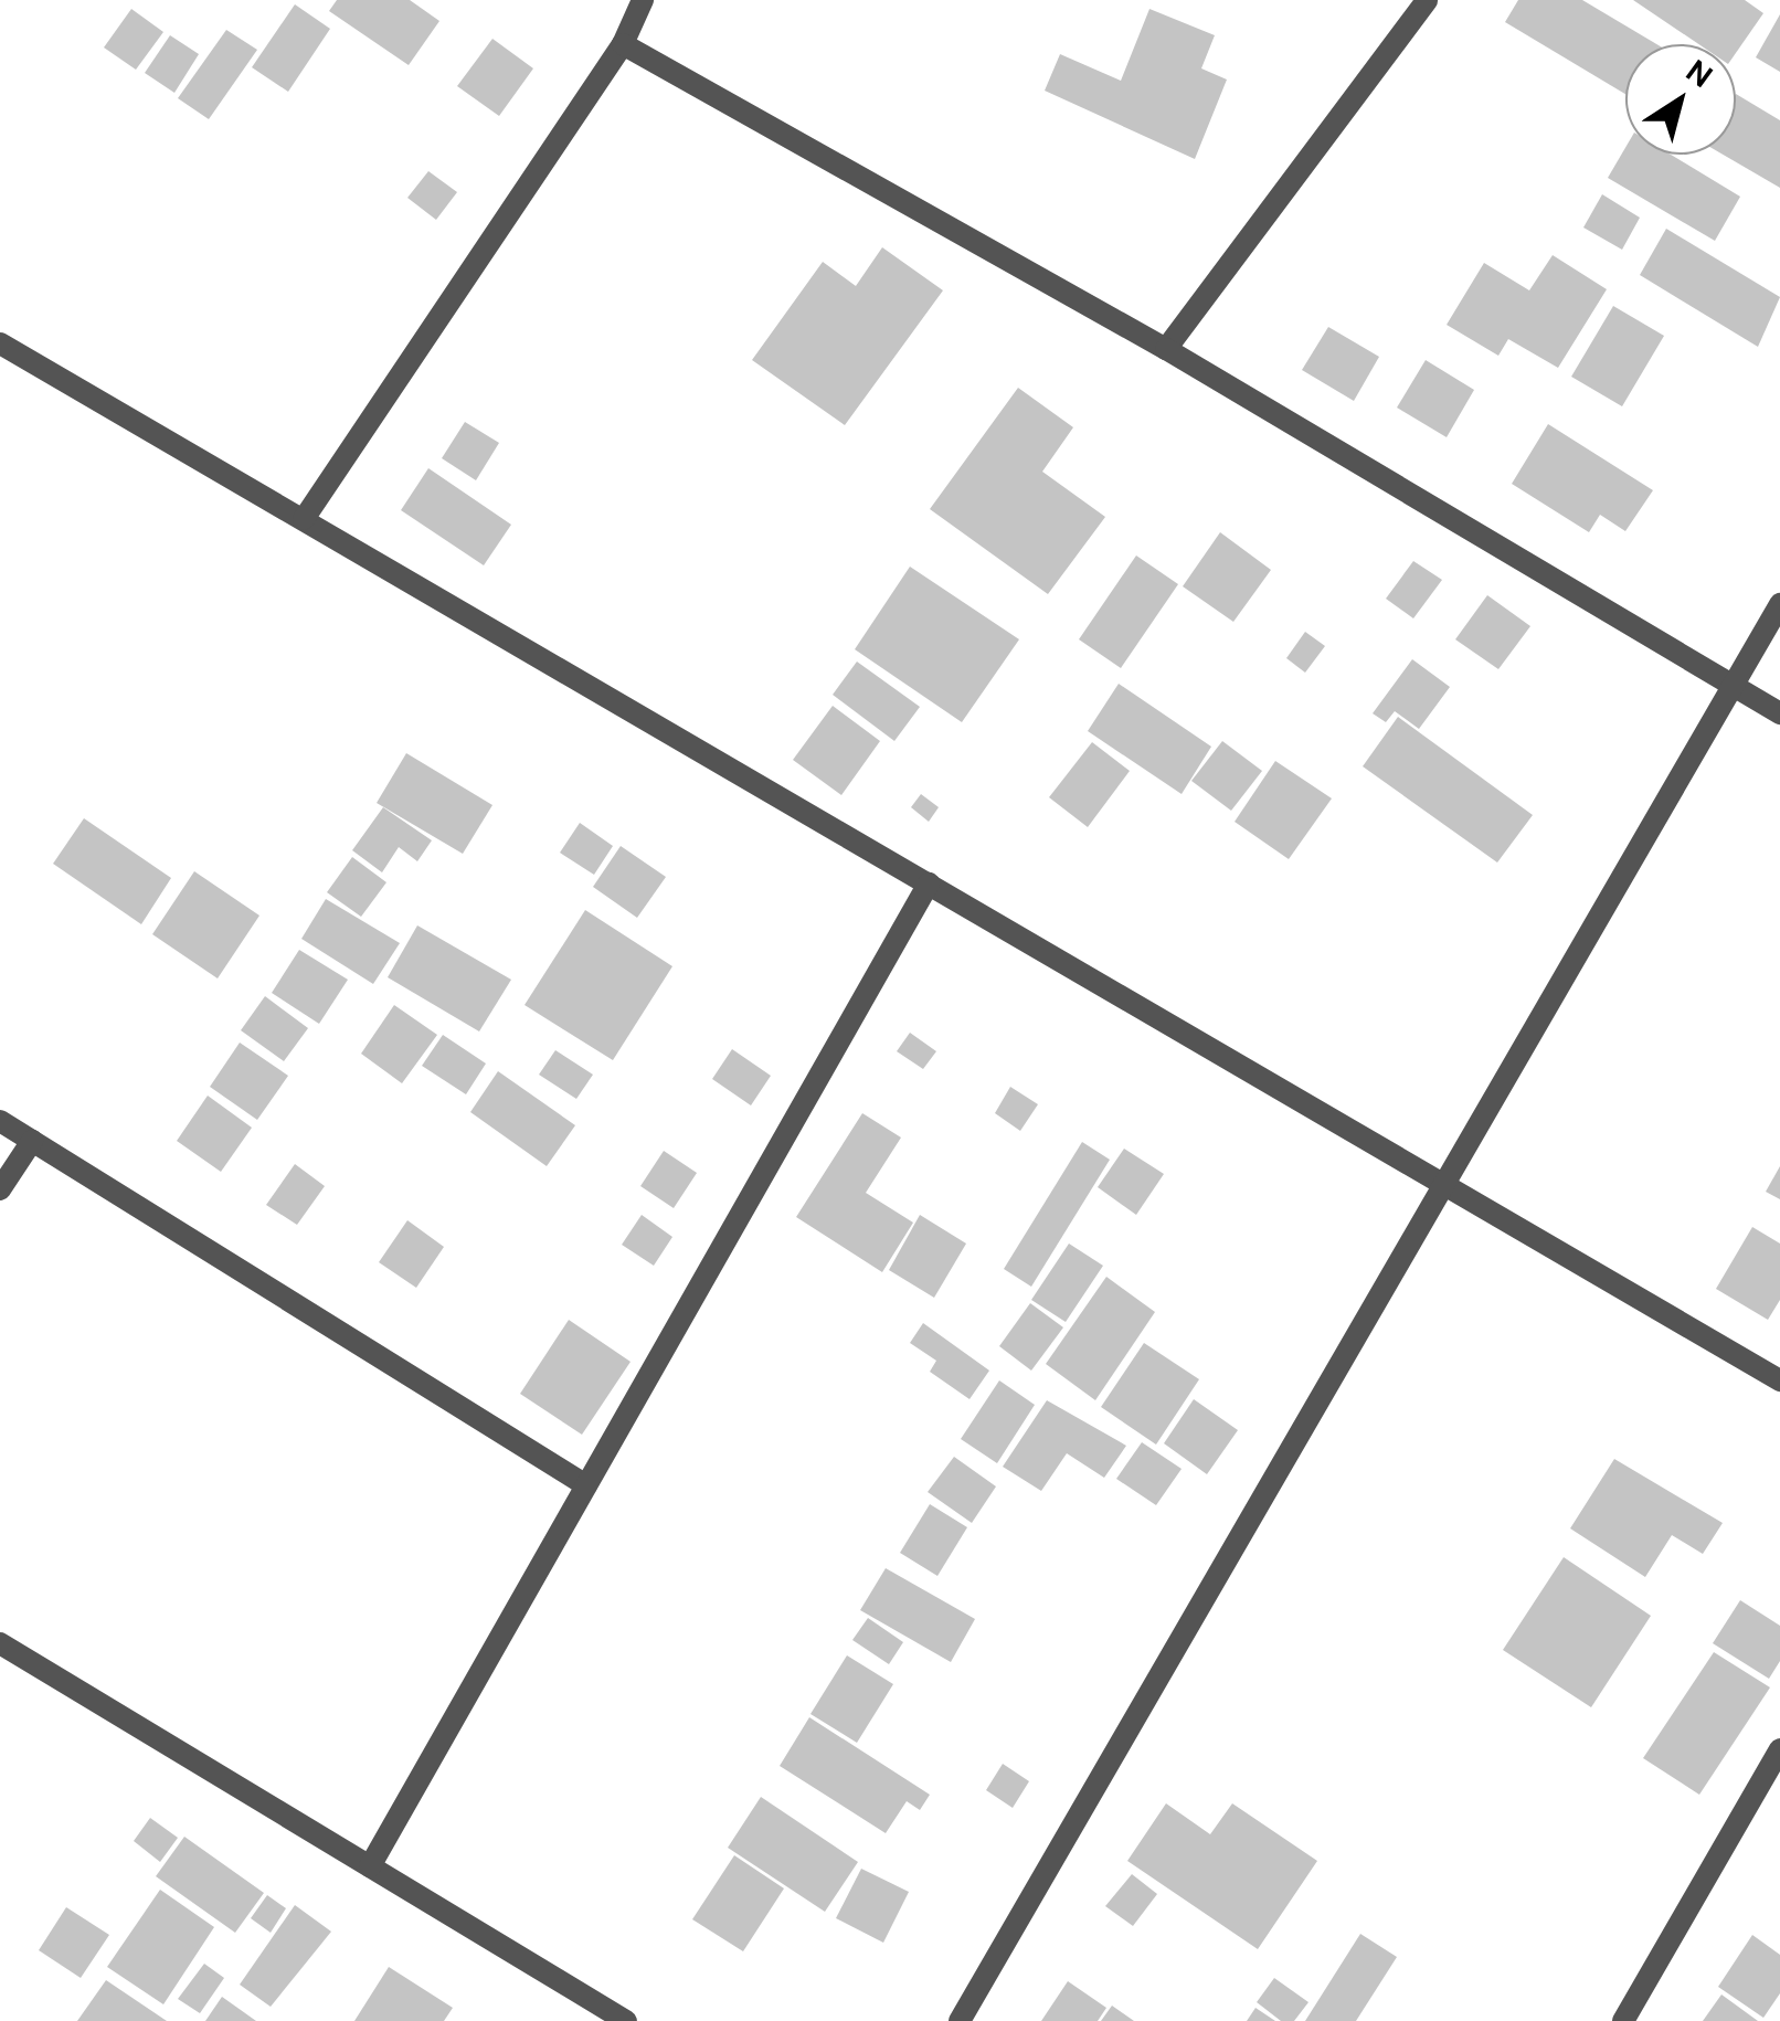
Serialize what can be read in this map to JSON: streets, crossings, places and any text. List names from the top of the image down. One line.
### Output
{"north":"top right"}
